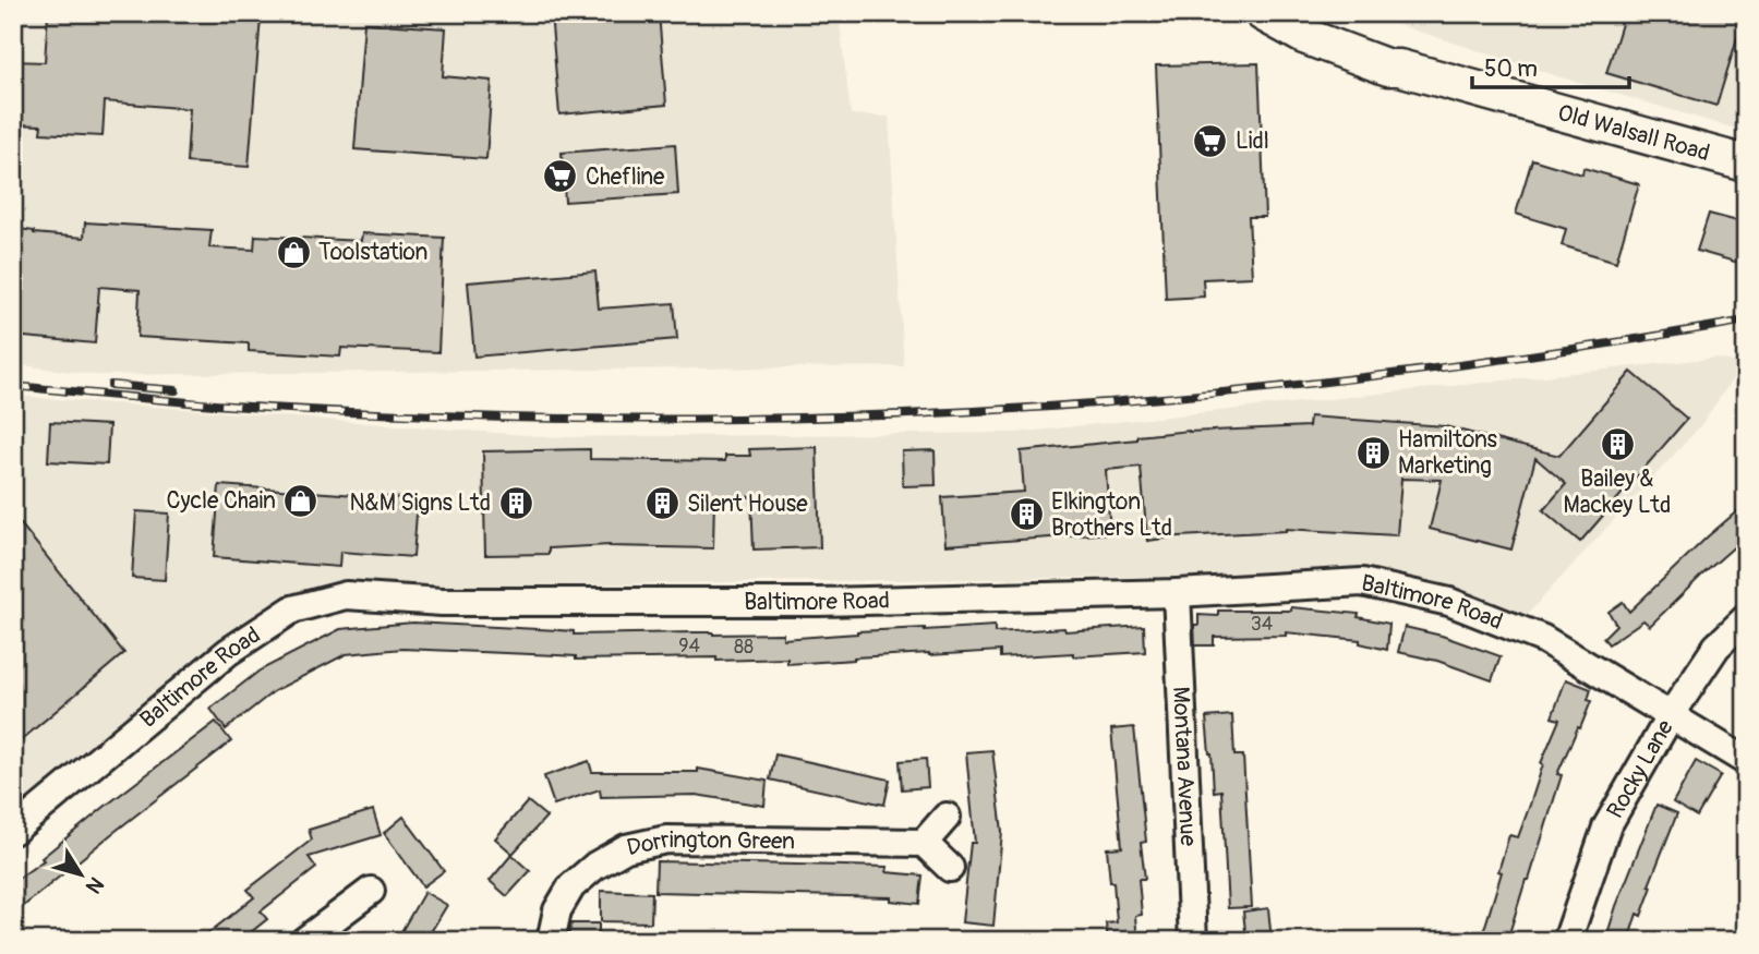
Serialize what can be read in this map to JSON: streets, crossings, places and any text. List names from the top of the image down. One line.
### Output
{"streets":{"main road":["Old Walsall Road"],"street":["Baltimore Road","Montana Avenue","Rocky Lane","Dorrington Green"]},"crossings":[["Baltimore Road","Montana Avenue"],["Baltimore Road","Rocky Lane"]],"places":{"supermarket":["Lidl","Chefline"],"shop":["Toolstation","Cycle Chain"],"building":["Bailey & Mackey Ltd","Hamiltons Marketing","N&M Signs Ltd","Silent House","Elkington Brothers Ltd"]},"house_numbers":["34","94","88"],"scale_bar":"50 m","north":"bottom right"}
